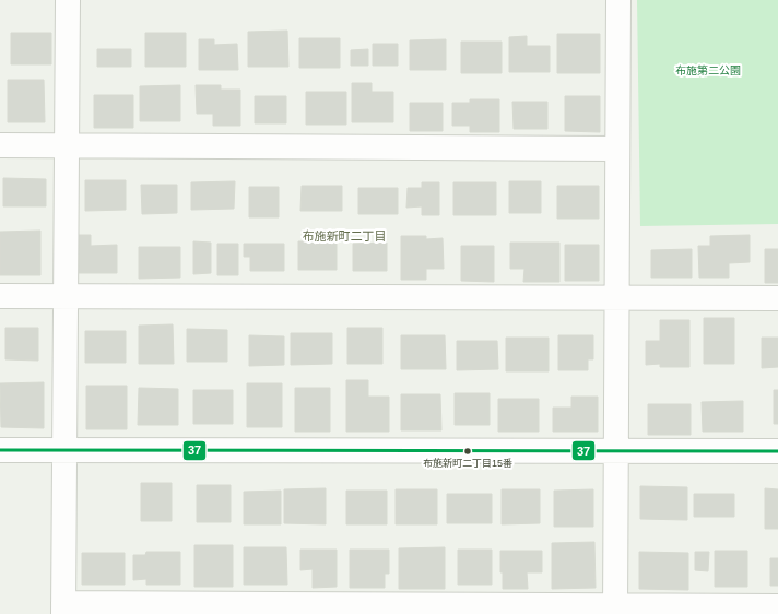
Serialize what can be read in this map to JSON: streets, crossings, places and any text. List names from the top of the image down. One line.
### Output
{"districts":["布施新町二丁目"],"parks":["布施第二公園"],"places":["布施新町二丁目15番"],"lines":["transit line 37"]}
